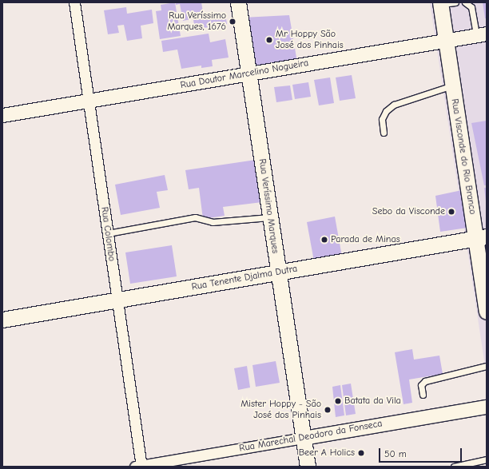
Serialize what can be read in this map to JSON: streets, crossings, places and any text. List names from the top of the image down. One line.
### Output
{"streets":{"main road":["Rua Visconde do Rio Branco","Rua Veríssimo Marques","Rua Tenente Djalma Dutra"],"street":["Rua Doutor Marcelino Nogueira","Rua Colombo","Rua Marechal Deodoro da Fonseca"]},"crossings":[["Rua Doutor Marcelino Nogueira","Rua Visconde do Rio Branco"],["Rua Doutor Marcelino Nogueira","Rua Veríssimo Marques"],["Rua Doutor Marcelino Nogueira","Rua Colombo"],["Rua Visconde do Rio Branco","Rua Tenente Djalma Dutra"],["Rua Veríssimo Marques","Rua Tenente Djalma Dutra"],["Rua Veríssimo Marques","Rua Marechal Deodoro da Fonseca"],["Rua Colombo","Rua Tenente Djalma Dutra"],["Rua Colombo","Rua Marechal Deodoro da Fonseca"]],"places":["Rua Veríssimo Marques, 1676","Mr Hoppy São José dos Pinhais","Sebo da Visconde","Parada de Minas","Batata da Vila","Mister Hoppy - São José dos Pinhais","Beer A Holics"],"scale_bar":"50 m"}
